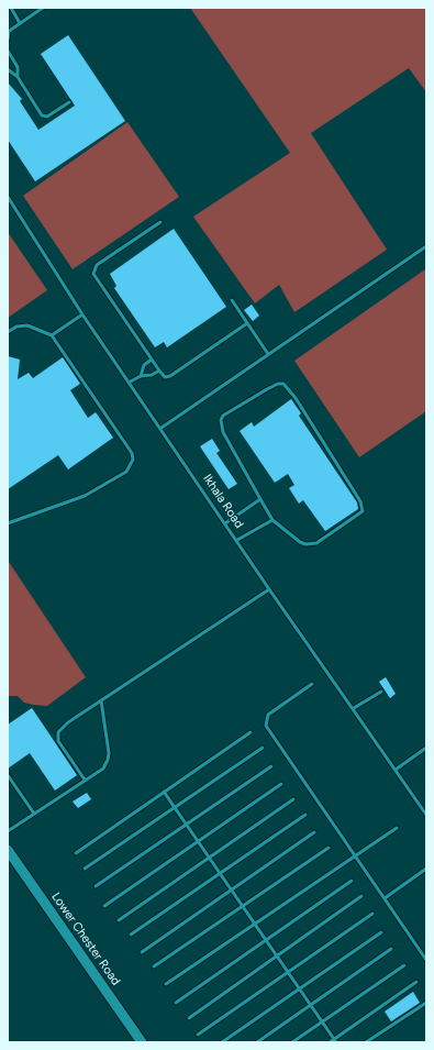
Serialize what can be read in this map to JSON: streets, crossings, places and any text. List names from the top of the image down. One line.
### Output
{"streets":{"street":["Lower Chester Road"],"lane":["Ikhala Road"]}}
